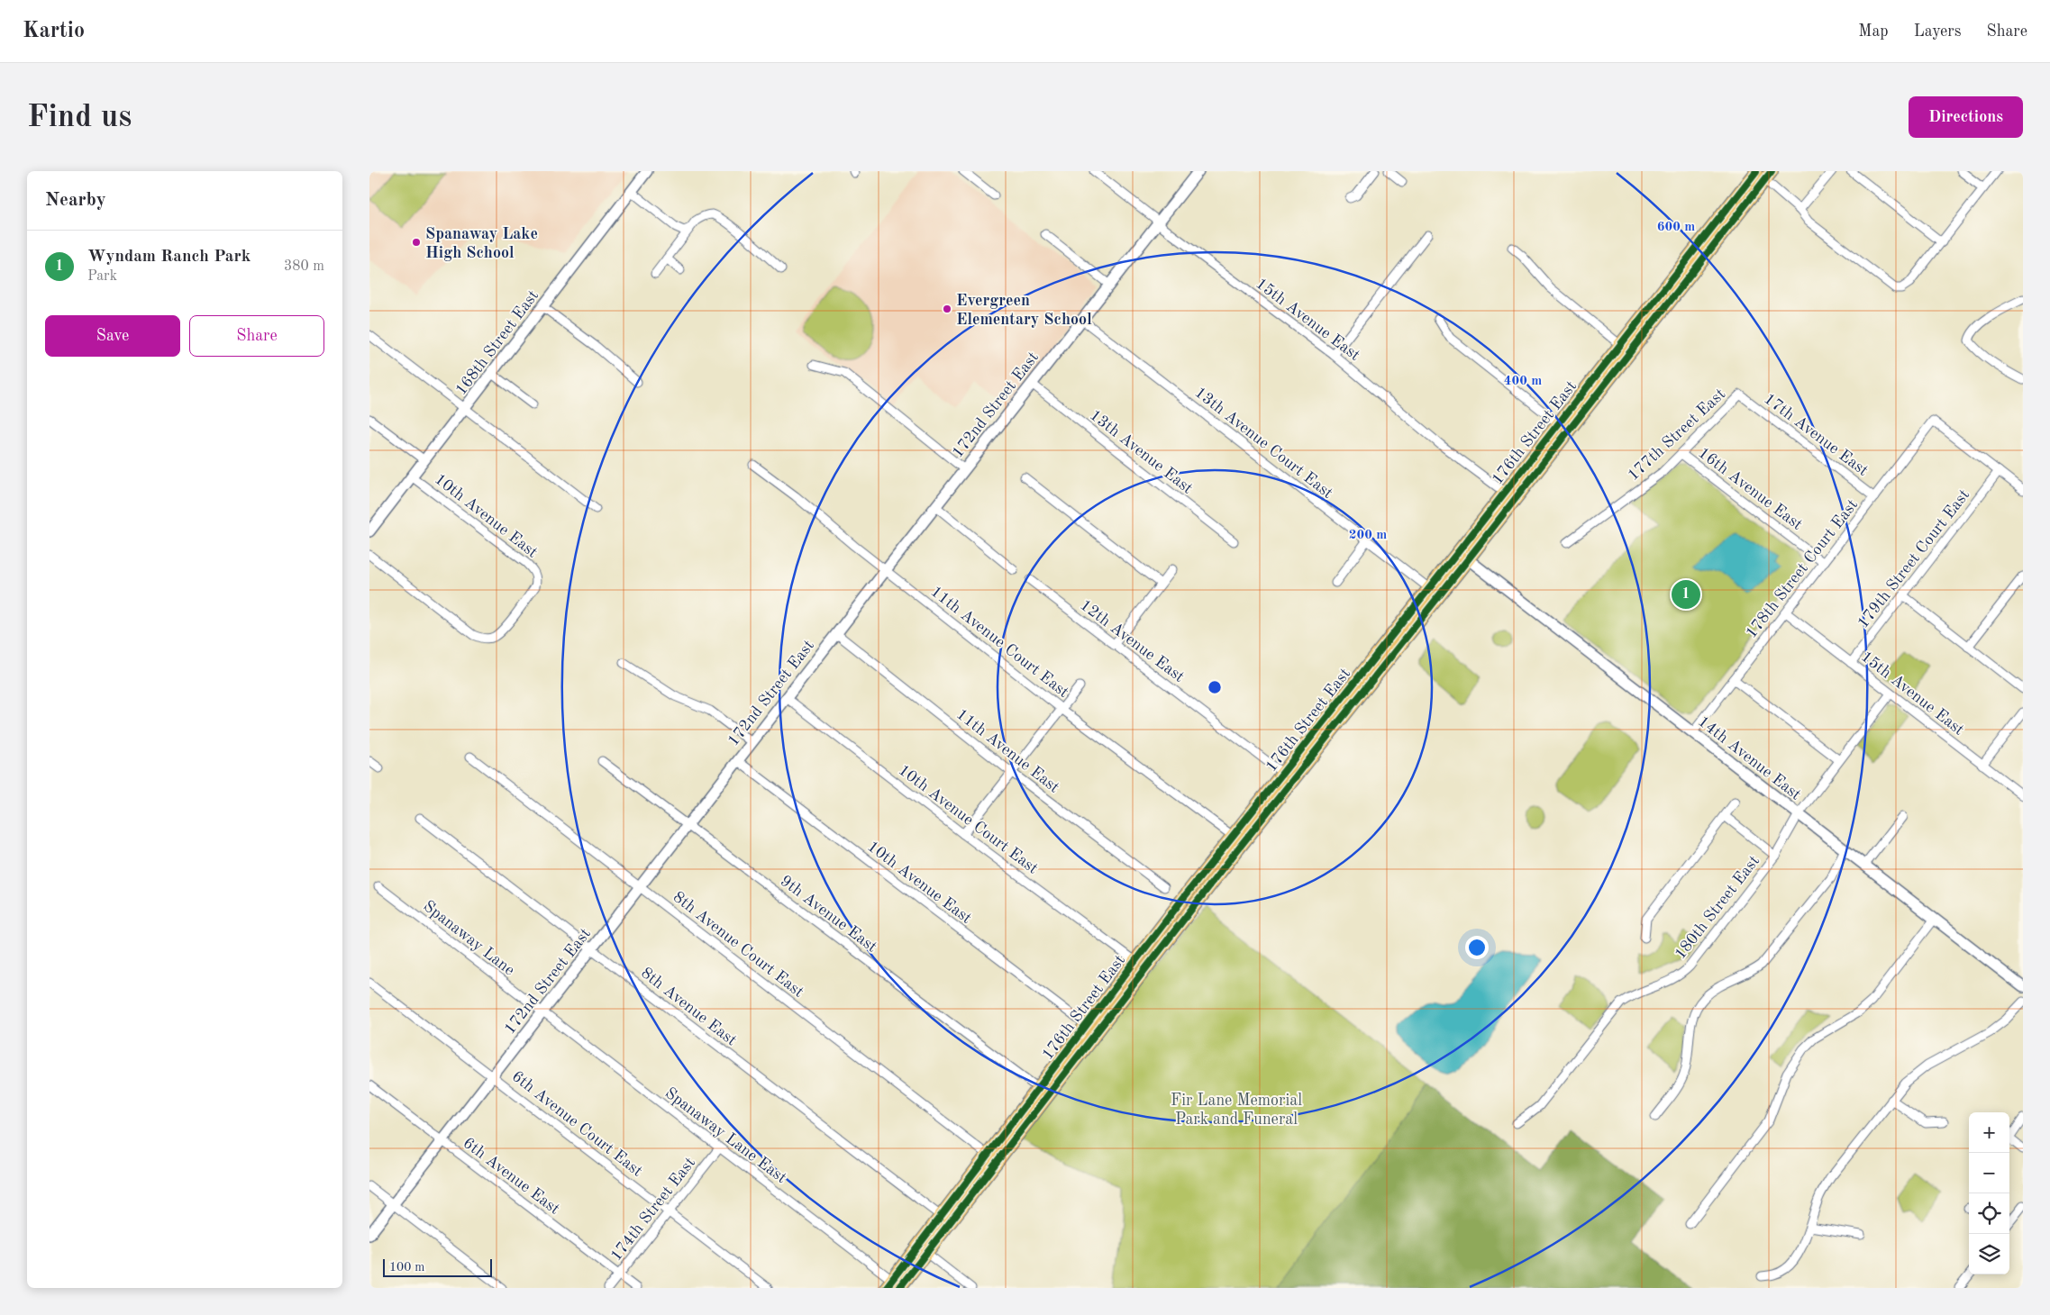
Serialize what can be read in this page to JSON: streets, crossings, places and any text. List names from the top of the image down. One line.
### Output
{"streets":{"main road":["176th Street East"],"street":["15th Avenue East","168th Street East","172nd Street East","177th Street East","17th Avenue East","13th Avenue Court East","13th Avenue East","16th Avenue East","10th Avenue East","179th Street Court East","178th Street Court East","12th Avenue East","11th Avenue Court East","11th Avenue East","14th Avenue East","10th Avenue Court East","180th Street East","9th Avenue East","Spanaway Lane","8th Avenue Court East","8th Avenue East","6th Avenue Court East","Spanaway Lane East","6th Avenue East","174th Street East"]},"crossings":[["15th Avenue East","172nd Street East"],["15th Avenue East","176th Street East"],["15th Avenue East","179th Street Court East"],["15th Avenue East","178th Street Court East"],["15th Avenue East","180th Street East"],["168th Street East","10th Avenue East"],["172nd Street East","13th Avenue Court East"],["172nd Street East","13th Avenue East"],["172nd Street East","10th Avenue East"],["172nd Street East","11th Avenue Court East"],["172nd Street East","11th Avenue East"],["172nd Street East","10th Avenue Court East"],["172nd Street East","9th Avenue East"],["172nd Street East","Spanaway Lane"],["172nd Street East","8th Avenue Court East"],["172nd Street East","8th Avenue East"],["172nd Street East","6th Avenue Court East"],["172nd Street East","Spanaway Lane East"],["172nd Street East","6th Avenue East"],["176th Street East","13th Avenue Court East"],["176th Street East","10th Avenue East"],["176th Street East","12th Avenue East"],["176th Street East","11th Avenue Court East"],["176th Street East","14th Avenue East"],["176th Street East","10th Avenue Court East"],["176th Street East","9th Avenue East"],["176th Street East","8th Avenue Court East"],["176th Street East","8th Avenue East"],["176th Street East","Spanaway Lane East"],["177th Street East","17th Avenue East"],["177th Street East","16th Avenue East"],["17th Avenue East","178th Street Court East"],["16th Avenue East","178th Street Court East"],["179th Street Court East","178th Street Court East"],["178th Street Court East","14th Avenue East"],["14th Avenue East","180th Street East"],["Spanaway Lane","Spanaway Lane East"],["6th Avenue Court East","174th Street East"],["Spanaway Lane East","174th Street East"],["6th Avenue East","174th Street East"]],"parks":["Fir Lane Memorial Park and Funeral"],"places":["Spanaway Lake High School","Evergreen Elementary School"],"scale_bar":"100 m","page":{"header":"Kartio","nav":["Map","Layers","Share"],"buttons":["Directions",["Save","Share"]],"title":"Find us","heading":"Nearby","list":[{"mark":"1","name":"Wyndam Ranch Park","note":"Park","value":"380 m"}],"pins":"1","map_buttons":["+","−"],"scale":"100 m"},"rings":["600 m","400 m","200 m"]}
